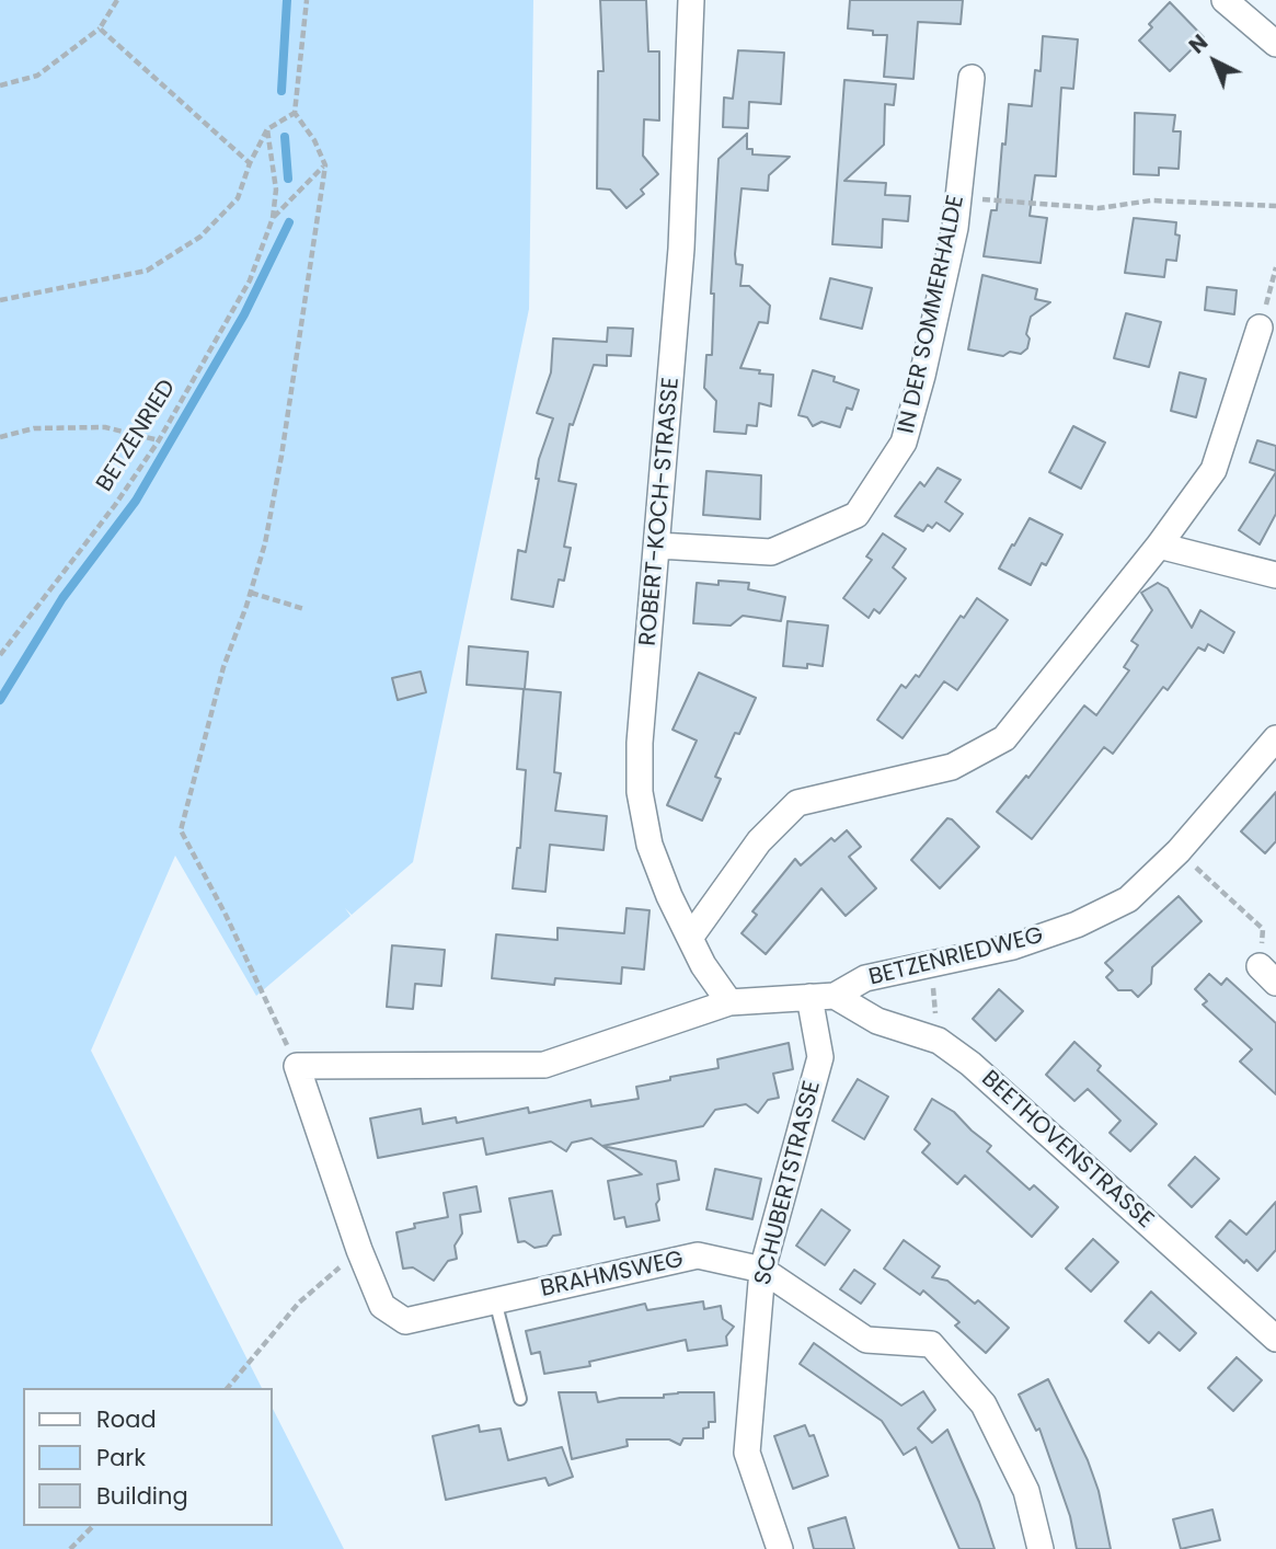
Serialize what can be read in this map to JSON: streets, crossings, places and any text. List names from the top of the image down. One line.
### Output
{"streets":{"street":["IN DER SOMMERHALDE","ROBERT-KOCH-STRASSE","BETZENRIEDWEG","BEETHOVENSTRASSE","SCHUBERTSTRASSE","BRAHMSWEG"],"path":["BETZENRIED"]},"crossings":[["IN DER SOMMERHALDE","ROBERT-KOCH-STRASSE"],["ROBERT-KOCH-STRASSE","BETZENRIEDWEG"],["BETZENRIEDWEG","BEETHOVENSTRASSE"],["BETZENRIEDWEG","SCHUBERTSTRASSE"],["BETZENRIEDWEG","BRAHMSWEG"],["SCHUBERTSTRASSE","BRAHMSWEG"]],"legend":["Road","Park","Building"],"north":"top left"}
